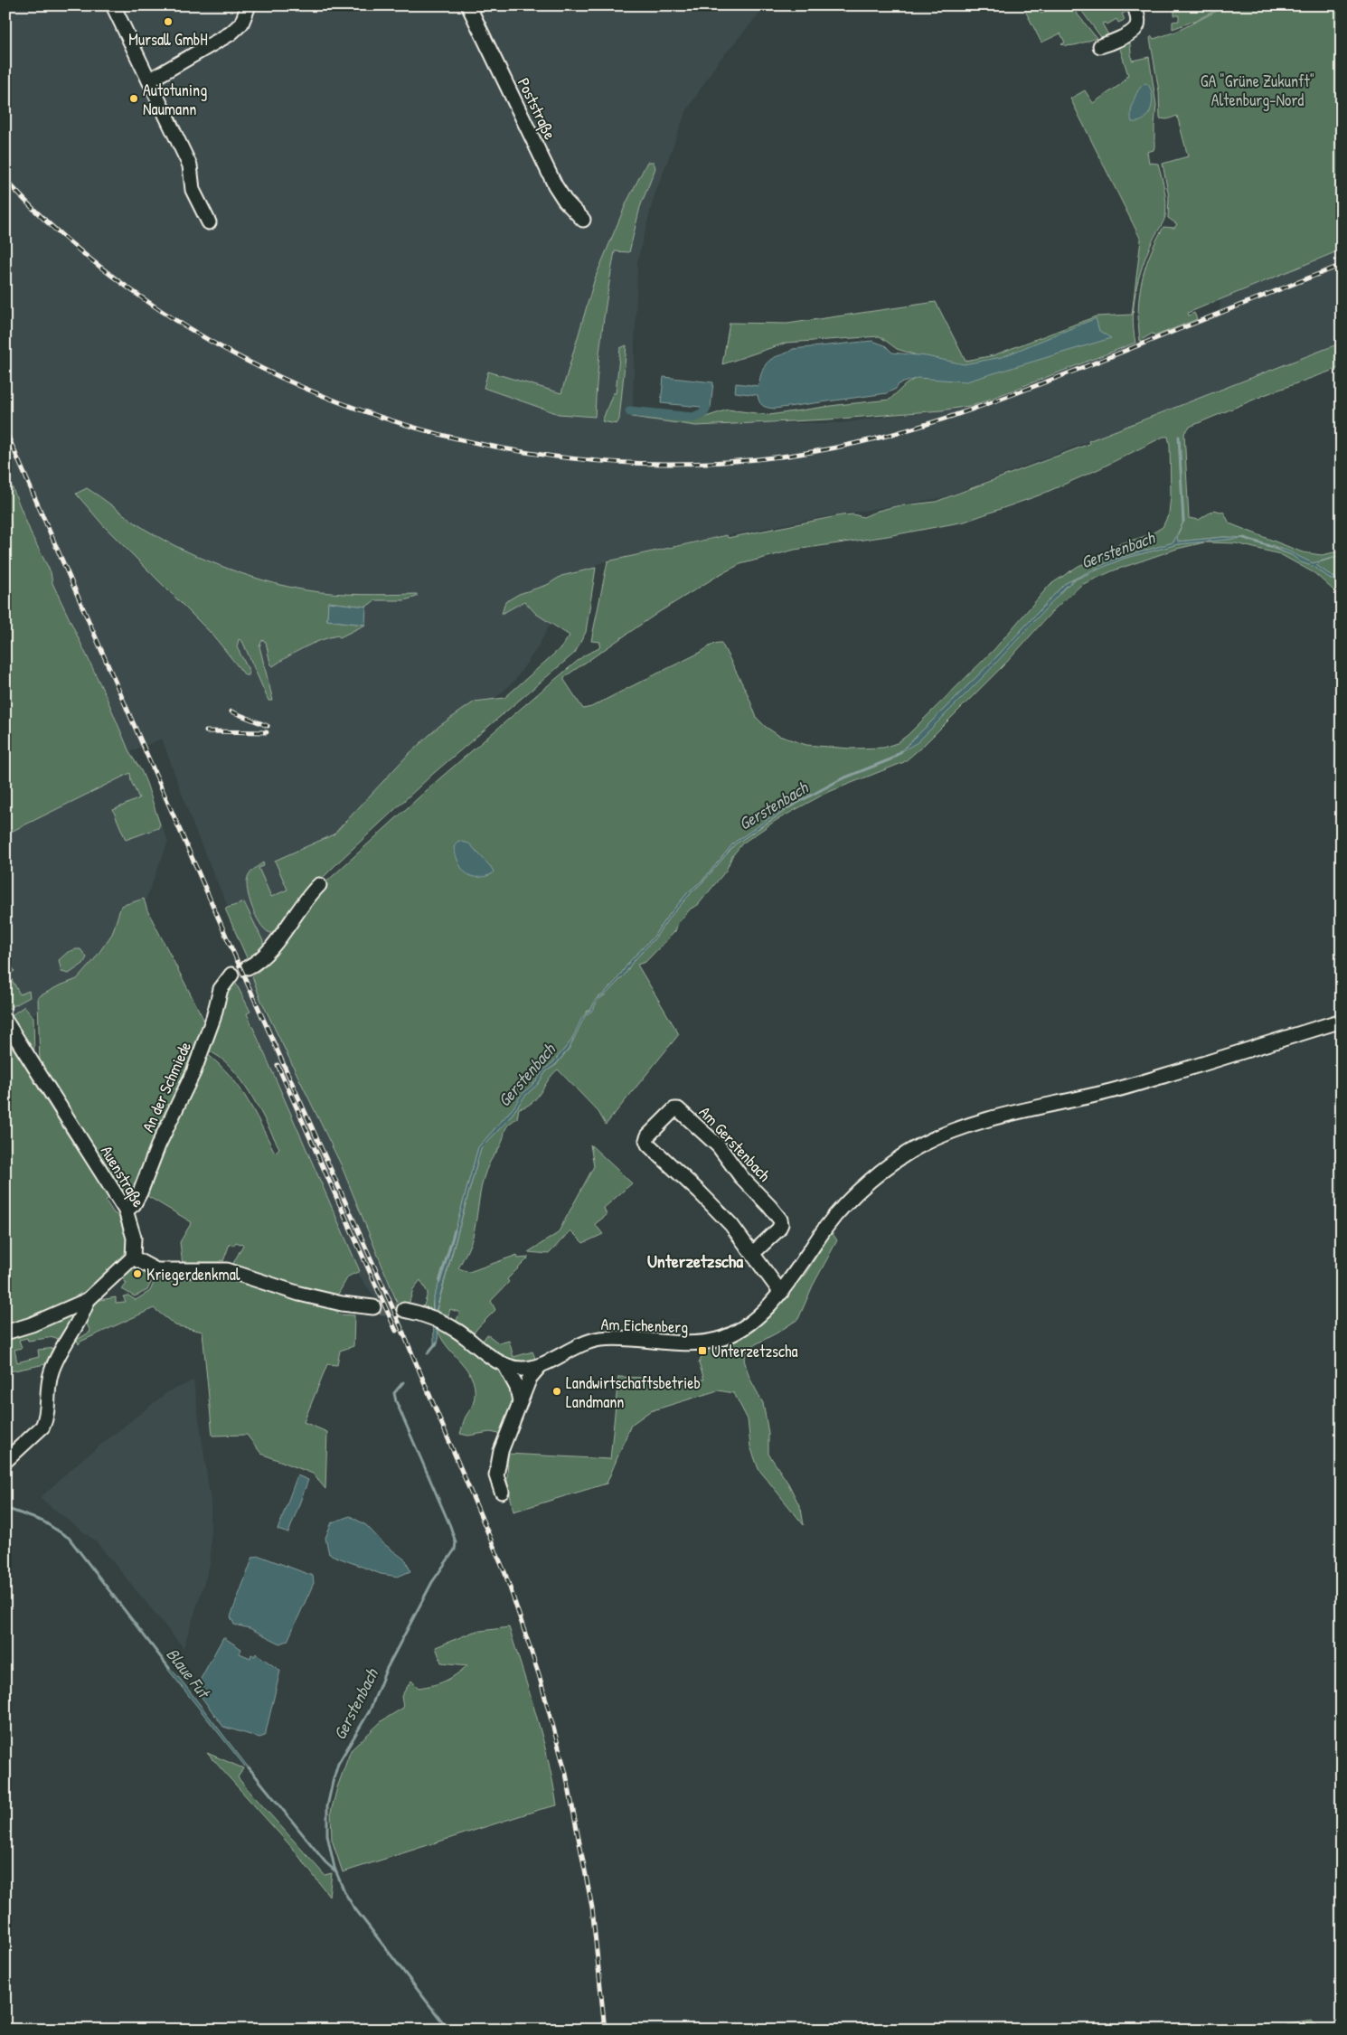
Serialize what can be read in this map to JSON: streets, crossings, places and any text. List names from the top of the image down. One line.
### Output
{"streets":{"street":["Poststraße","An der Schmiede","Am Gerstenbach","Auenstraße","Am Eichenberg"]},"crossings":[["An der Schmiede","Auenstraße"],["Am Gerstenbach","Am Eichenberg"]],"districts":["Unterzetzscha"],"water":["Gerstenbach","Blaue Fut"],"parks":["GA \"Grüne Zukunft\" Altenburg-Nord"],"places":{"other":["Mursall GmbH","Autotuning Naumann","Kriegerdenkmal","Landwirtschaftsbetrieb Landmann"],"transit":["Unterzetzscha"]}}
